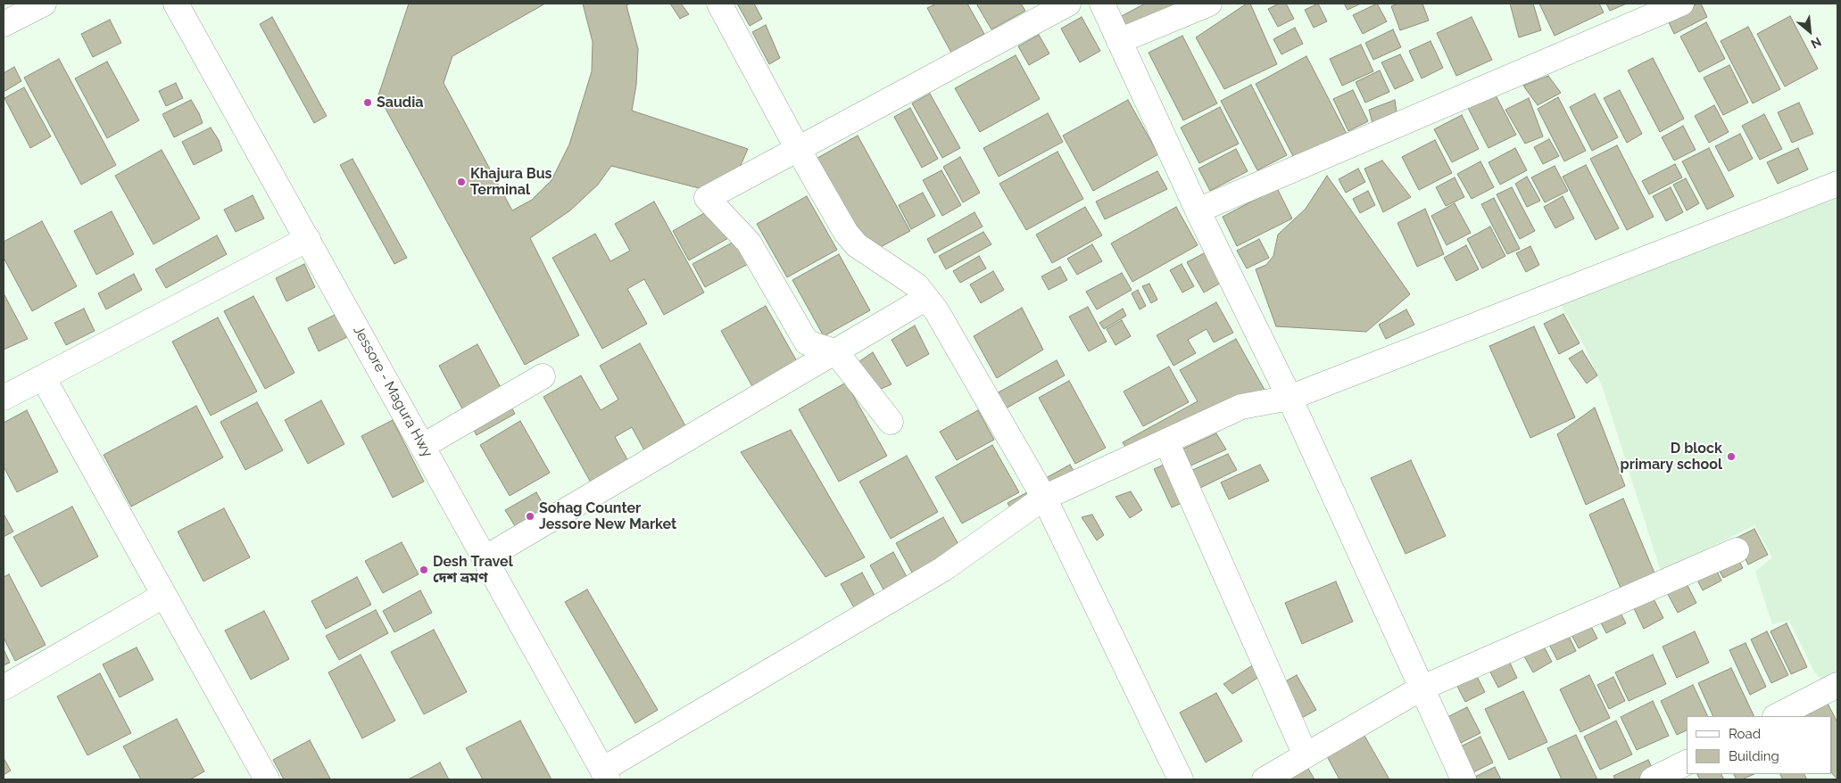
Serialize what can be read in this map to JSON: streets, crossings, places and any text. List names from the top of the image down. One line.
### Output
{"streets":{"main road":["Jessore - Magura Hwy"]},"places":["Saudia","Khajura Bus Terminal","D block primary school","Sohag Counter Jessore New Market","Desh Travel দেশ ভ্রমণ"],"legend":["Road","Building"],"north":"bottom right"}
